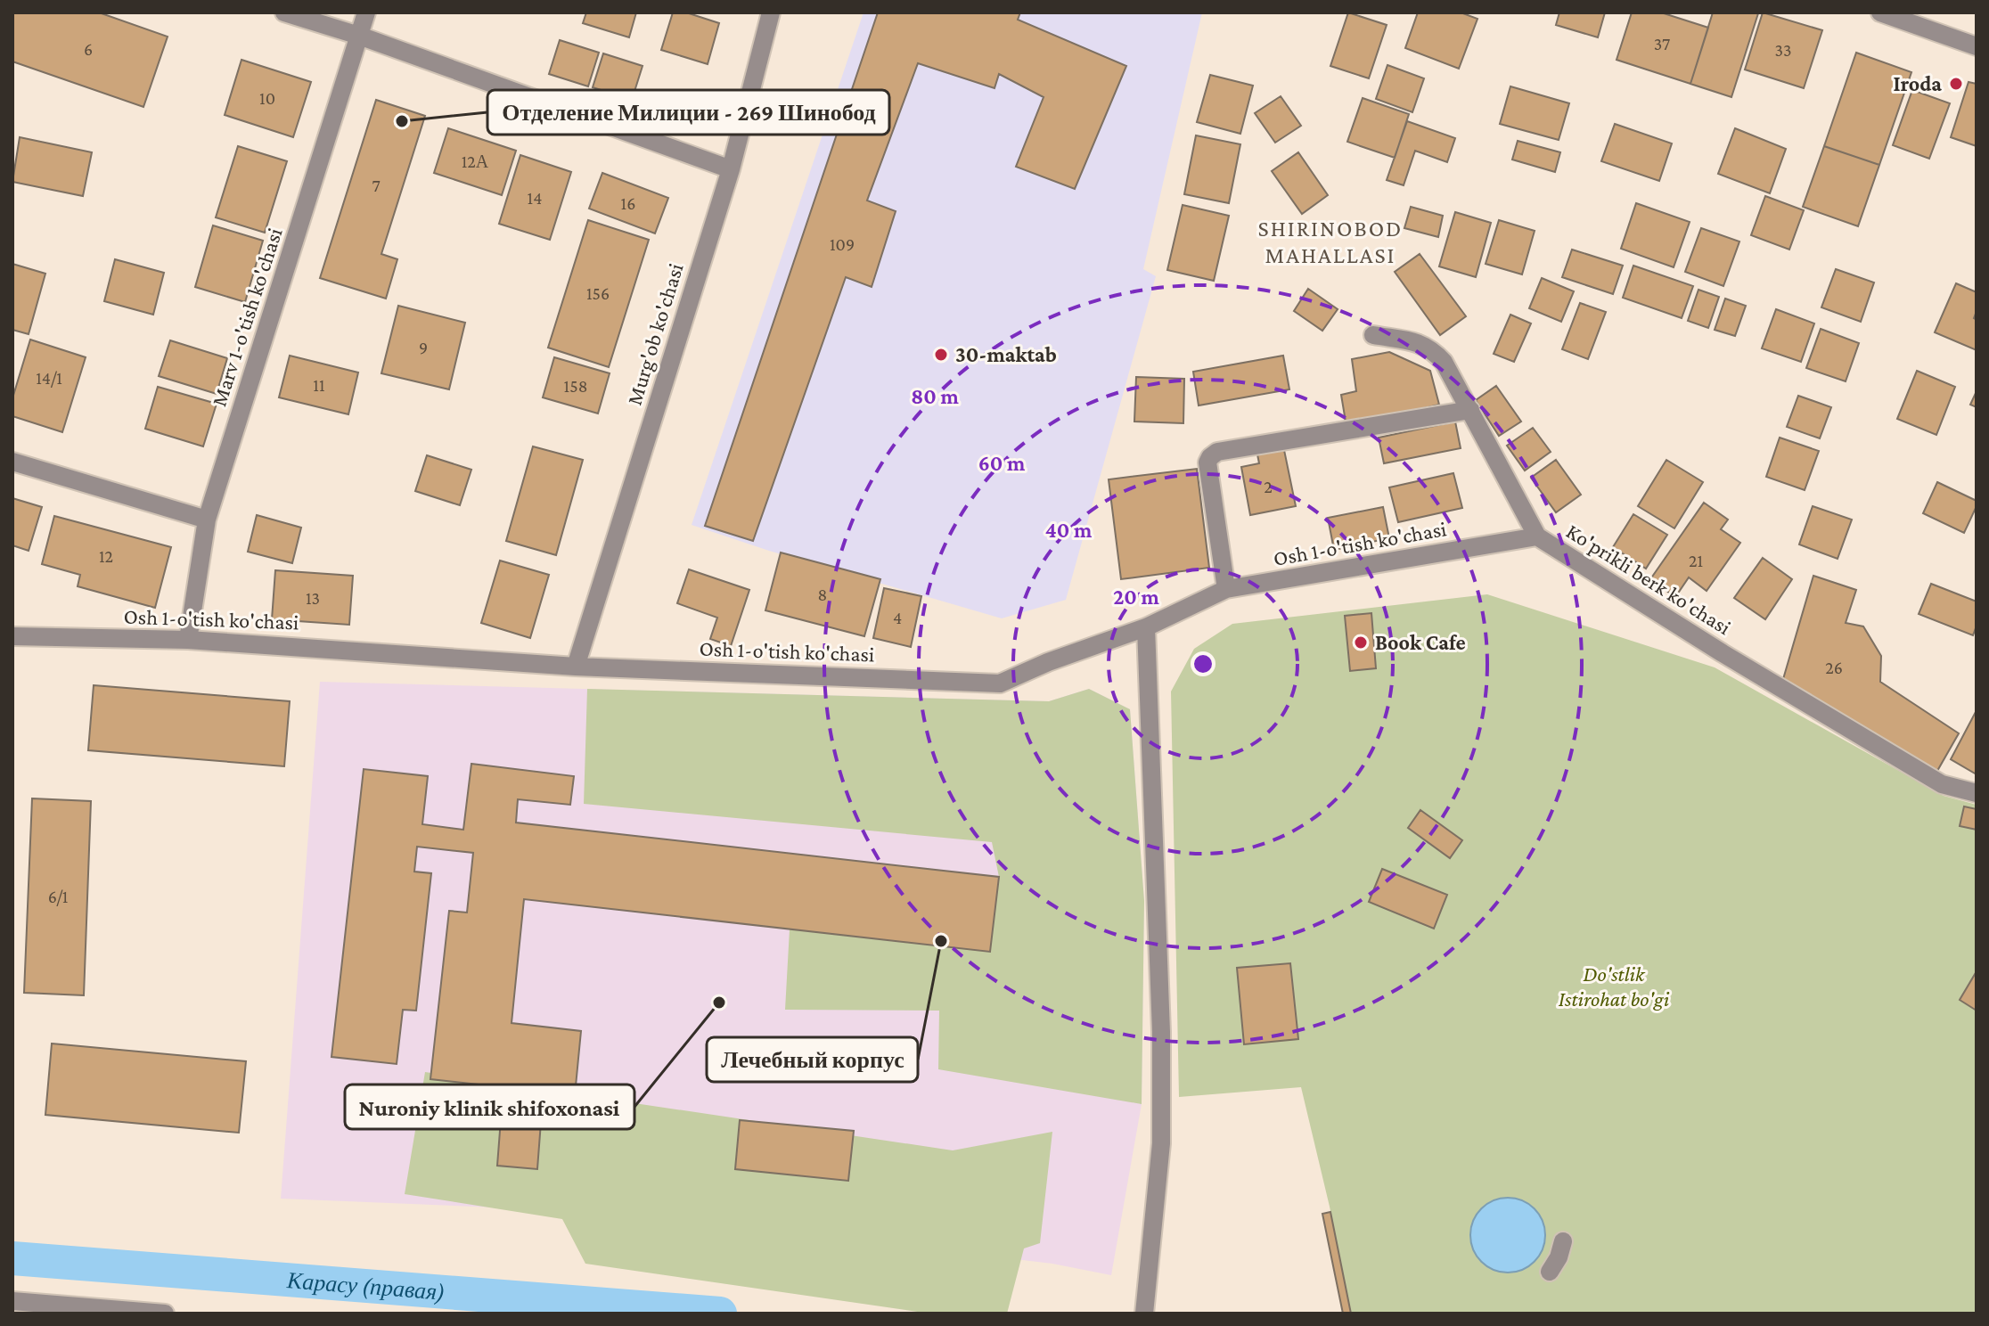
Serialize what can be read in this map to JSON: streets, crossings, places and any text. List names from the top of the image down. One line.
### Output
{"streets":{"street":["Marv 1-o'tish ko'chasi","Murg'ob ko'chasi","Osh 1-o'tish ko'chasi","Ko'prikli berk ko'chasi"]},"crossings":[["Marv 1-o'tish ko'chasi","Osh 1-o'tish ko'chasi"],["Murg'ob ko'chasi","Osh 1-o'tish ko'chasi"],["Osh 1-o'tish ko'chasi","Ko'prikli berk ko'chasi"]],"districts":["SHIRINOBOD MAHALLASI"],"water":["Карасу (правая)"],"parks":["Do'stlik Istirohat bo'gi"],"places":["Iroda","Отделение Милиции - 269 Шинобод","30-maktab","Book Cafe","Лечебный корпус","Nuroniy klinik shifoxonasi"],"house_numbers":["37","6","33","10","12А","7","14","16","109","156","9","14/1","11","158","2","12","21","8","13","4","26","6/1"],"rings":["80 m","60 m","40 m","20 m"]}
